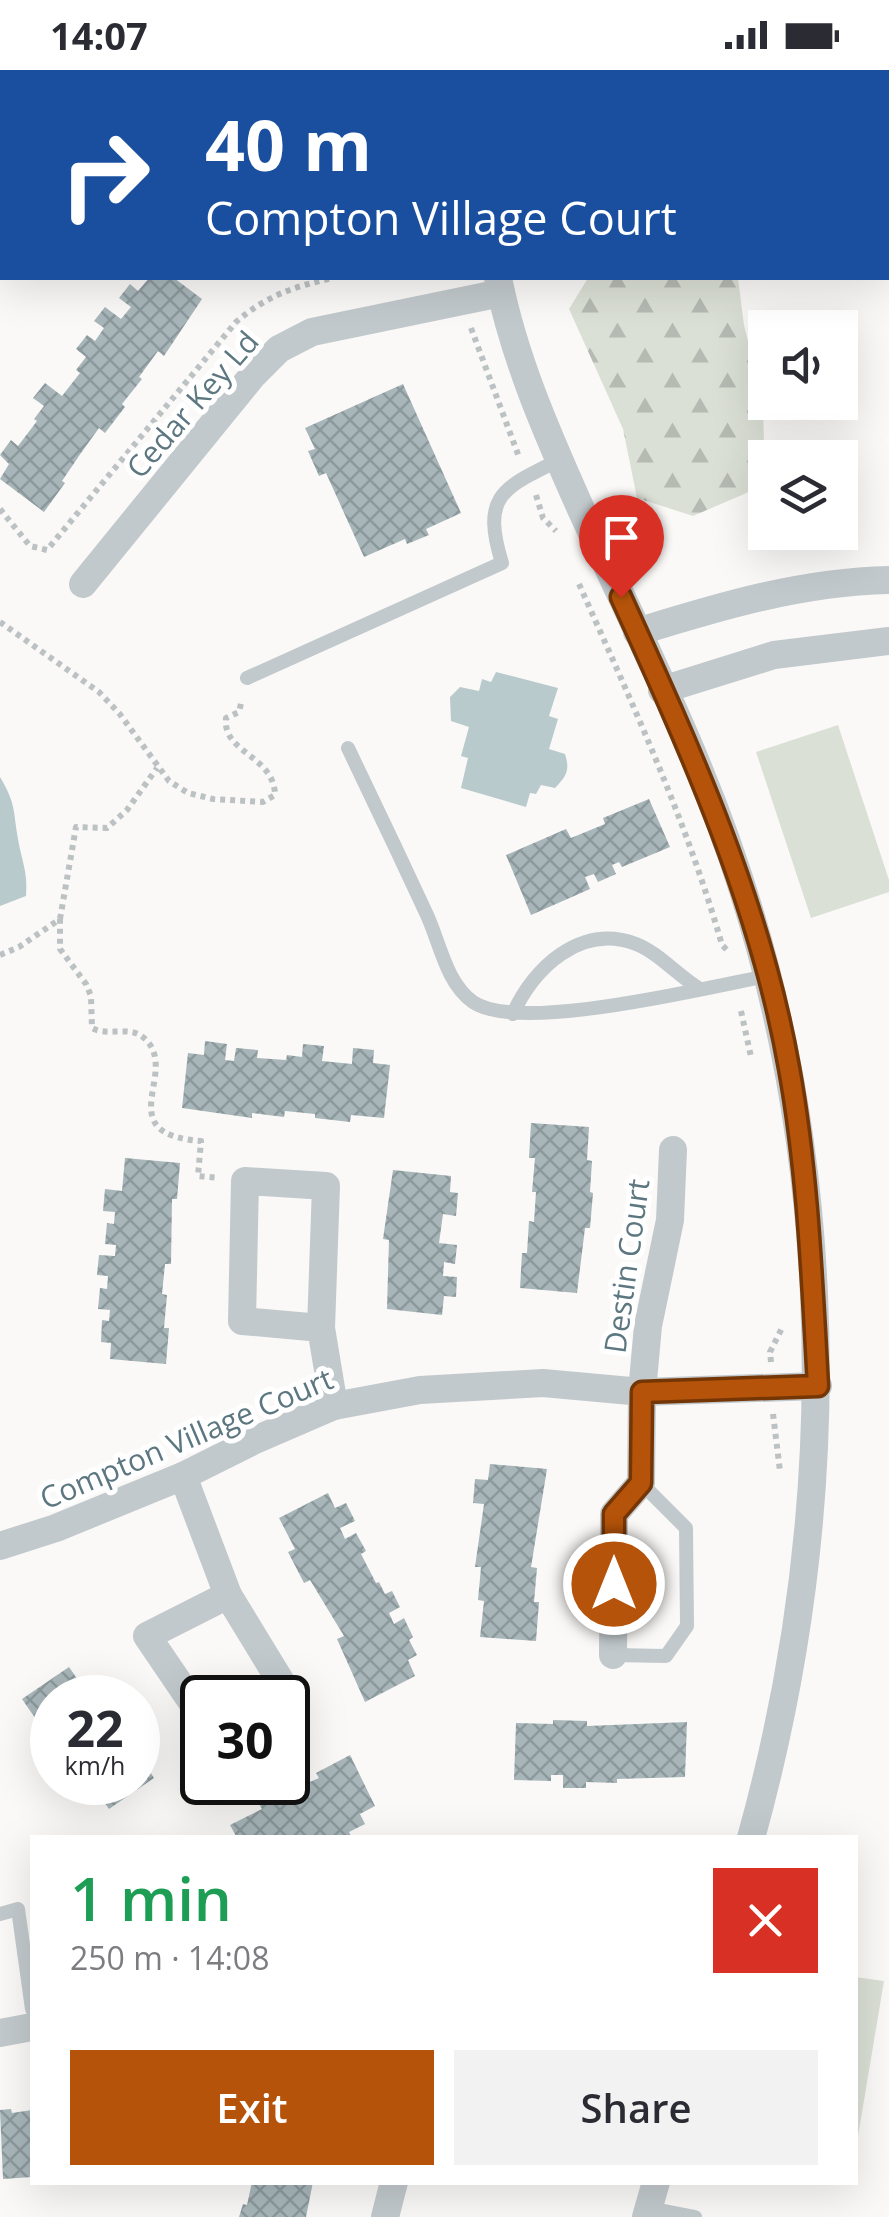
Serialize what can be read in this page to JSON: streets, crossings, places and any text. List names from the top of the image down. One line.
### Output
{"streets":{"street":["Cedar Key Ld","Destin Court","Compton Village Court"]},"crossings":[["Destin Court","Compton Village Court"]],"page":{"status":"14:07","turn":["40 m","Compton Village Court"],"speed":"22 km/h","limit":"30","heading":["1 min","250 m · 14:08"],"buttons":["Exit","Share"]}}
